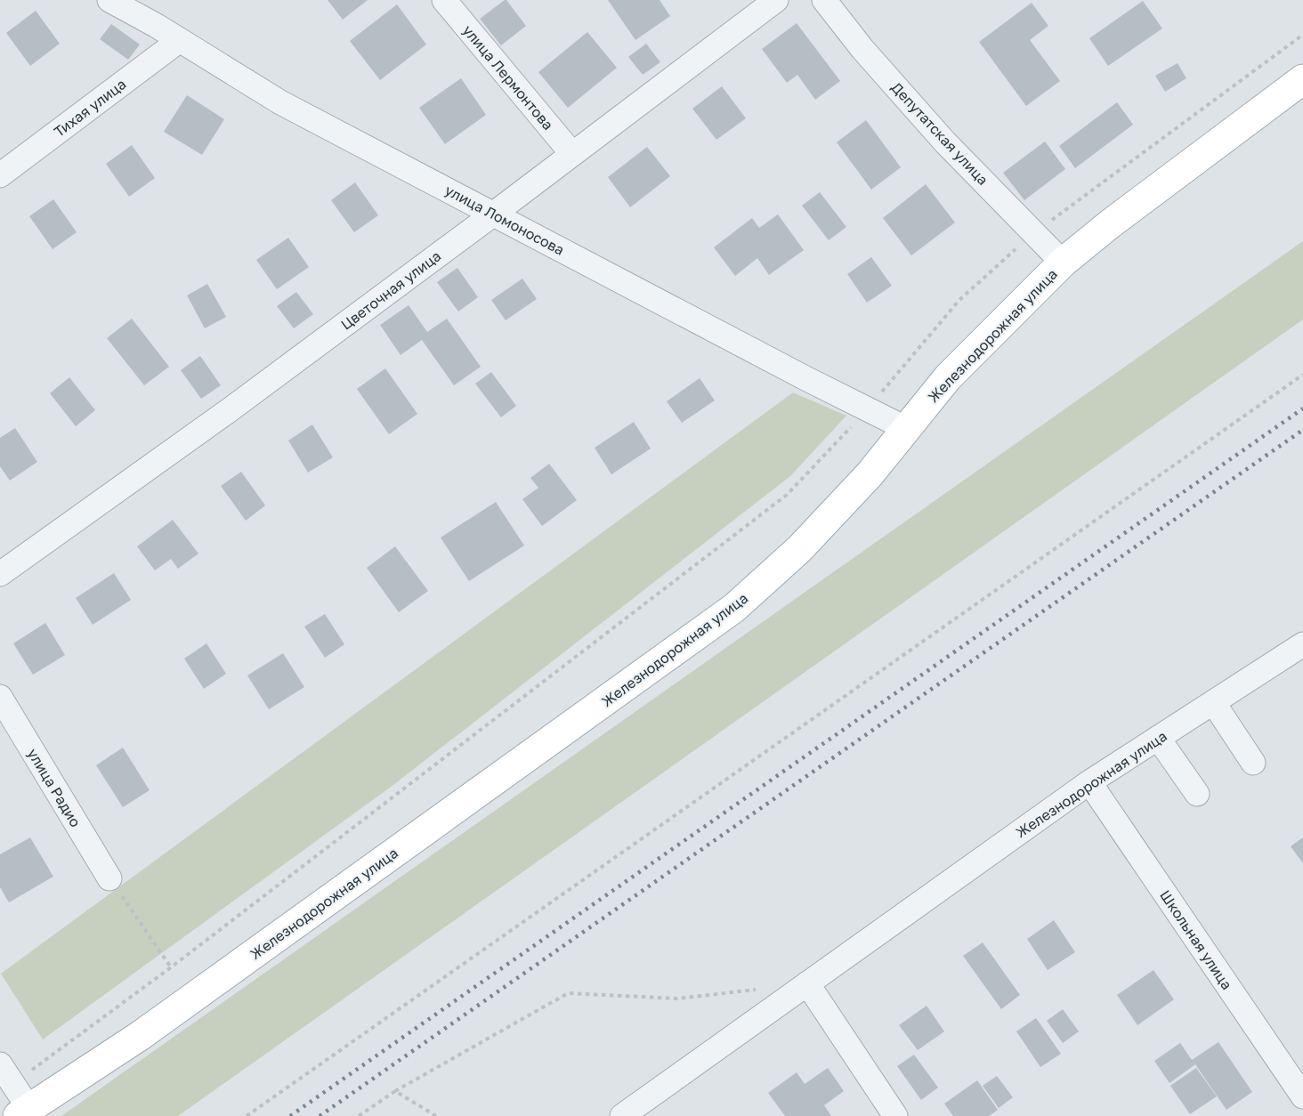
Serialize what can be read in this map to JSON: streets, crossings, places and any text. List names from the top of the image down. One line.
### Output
{"streets":{"main road":["Железнодорожная улица"],"street":["улица Лермонтова","Тихая улица","Депутатская улица","улица Ломоносова","Цветочная улица","улица Радио","Школьная улица"]},"crossings":[["улица Лермонтова","Цветочная улица"],["Тихая улица","улица Ломоносова"],["Депутатская улица","Железнодорожная улица"],["улица Ломоносова","Цветочная улица"],["улица Ломоносова","Железнодорожная улица"],["Железнодорожная улица","Школьная улица"]]}
